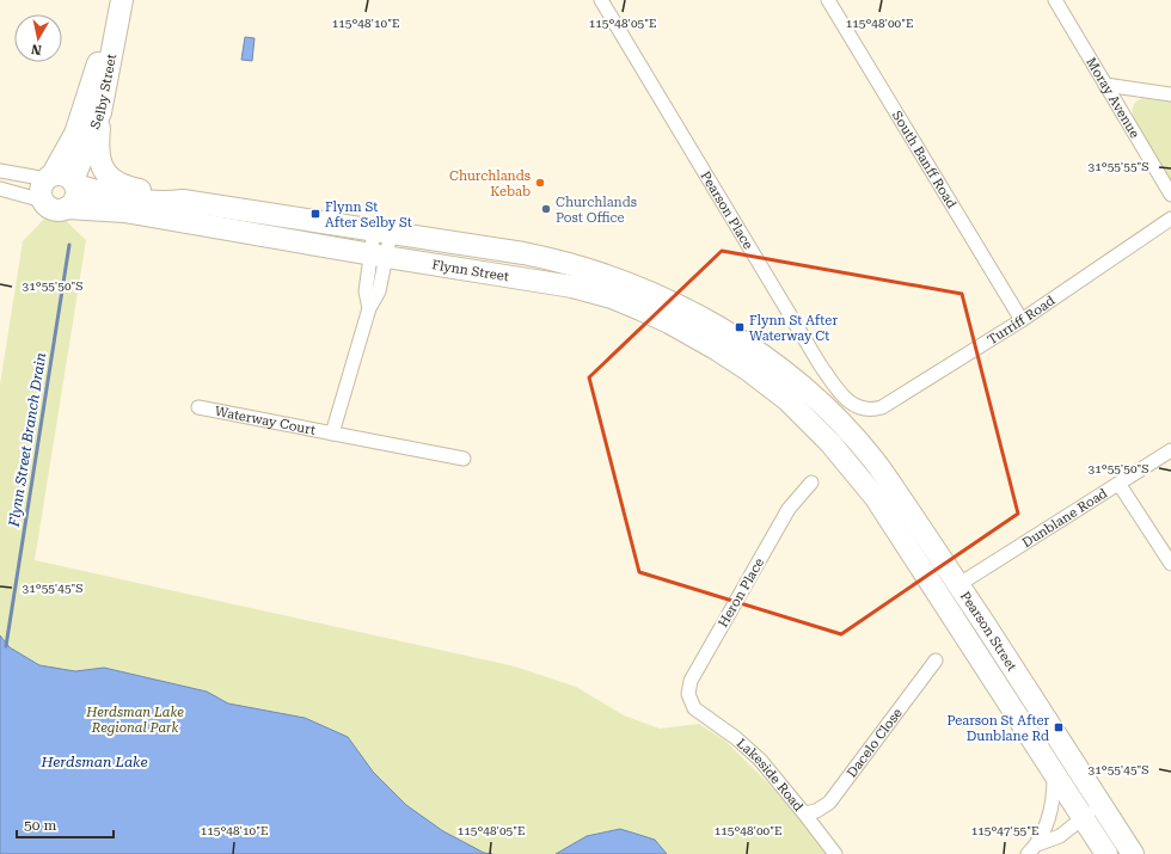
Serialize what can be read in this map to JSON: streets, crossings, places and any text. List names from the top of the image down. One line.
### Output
{"streets":{"main road":["Selby Street","Flynn Street","Pearson Street"],"street":["Moray Avenue","South Banff Road","Pearson Place","Turriff Road","Waterway Court","Dunblane Road","Heron Place","Dacelo Close","Lakeside Road"]},"crossings":[["Selby Street","Flynn Street"],["South Banff Road","Turriff Road"],["Pearson Place","Turriff Road"],["Flynn Street","Waterway Court"],["Flynn Street","Pearson Street"],["Dunblane Road","Pearson Street"],["Heron Place","Lakeside Road"],["Dacelo Close","Lakeside Road"]],"water":["Flynn Street Branch Drain","Herdsman Lake"],"parks":["Herdsman Lake Regional Park"],"places":{"other":["Churchlands Kebab","Churchlands Post Office"],"transit":["Flynn St After Selby St","Flynn St After Waterway Ct","Pearson St After Dunblane Rd"]},"scale_bar":"50 m","north":"bottom","coordinates":["115°48'10\"E","115°48'05\"E","115°48'00\"E","31°55'55\"S","31°55'50\"S","31°55'45\"S","115°47'55\"E"]}
